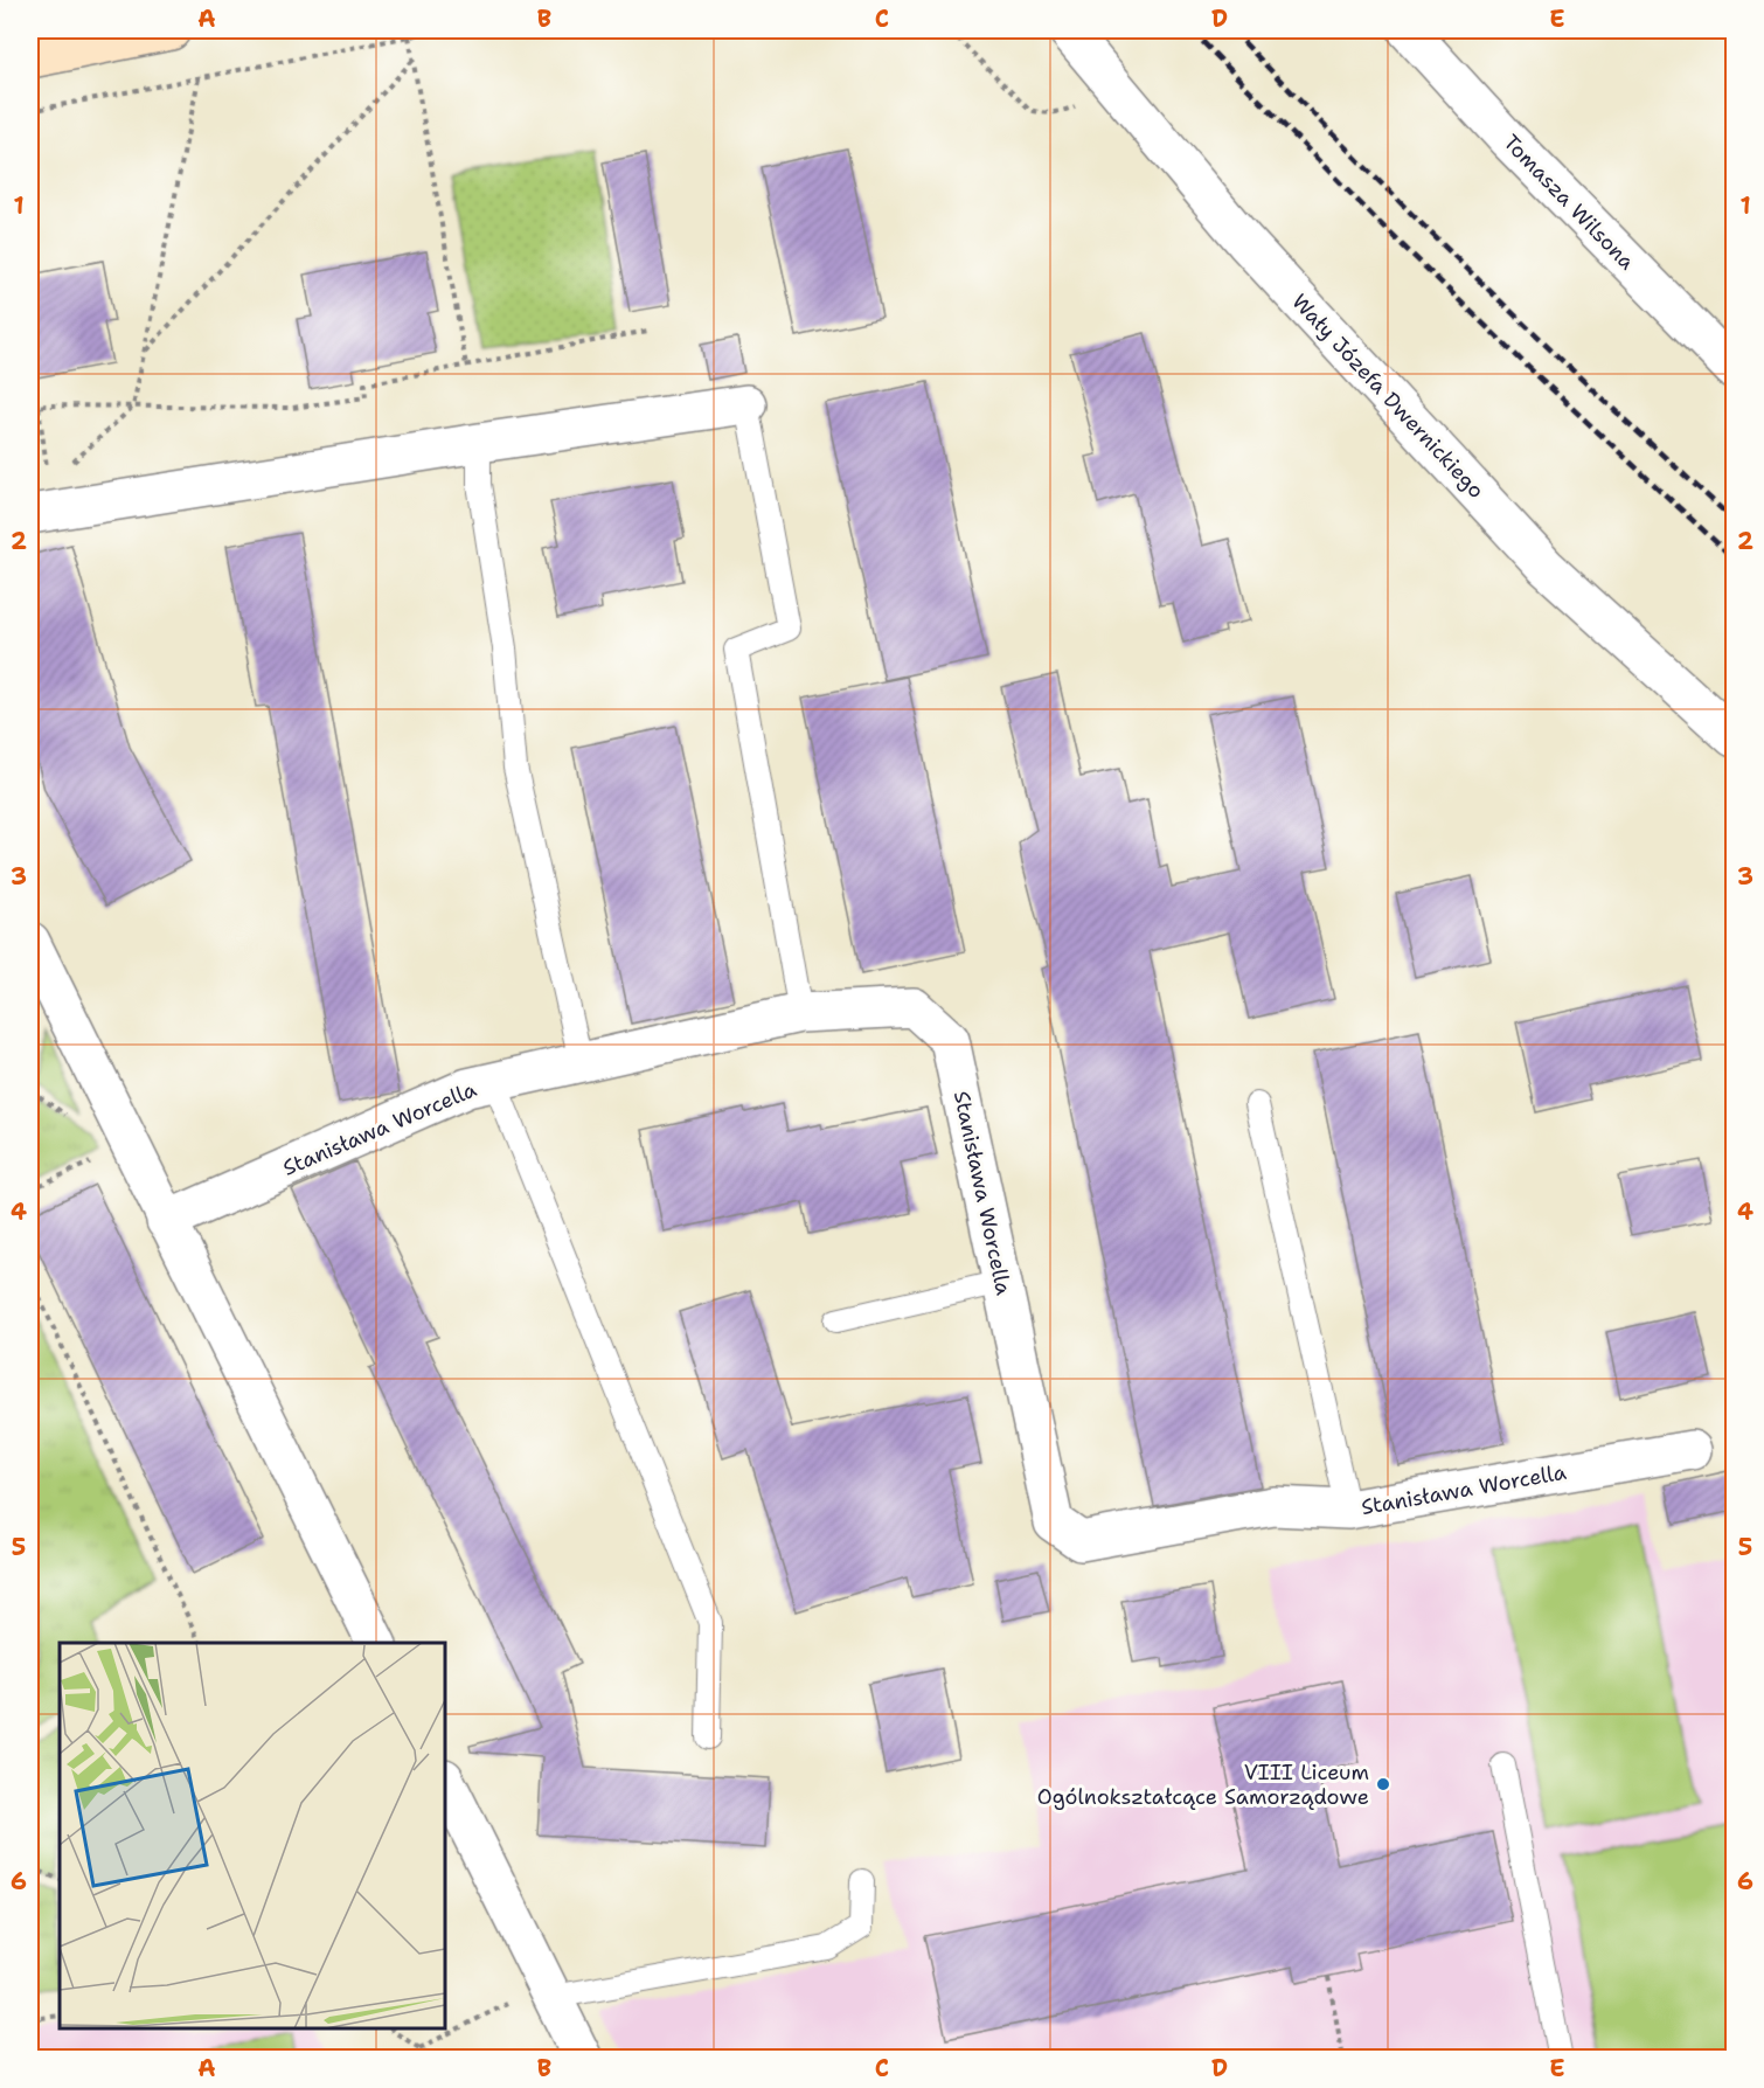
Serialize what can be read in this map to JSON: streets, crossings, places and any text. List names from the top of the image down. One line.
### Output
{"streets":{"street":["Tomasza Wilsona","Wały Józefa Dwernickiego","Stanisława Worcella"]},"places":["VIII Liceum Ogólnokształcące Samorządowe"],"grid":{"columns":["A","B","C","D","E"],"rows":["1","2","3","4","5","6"]}}
